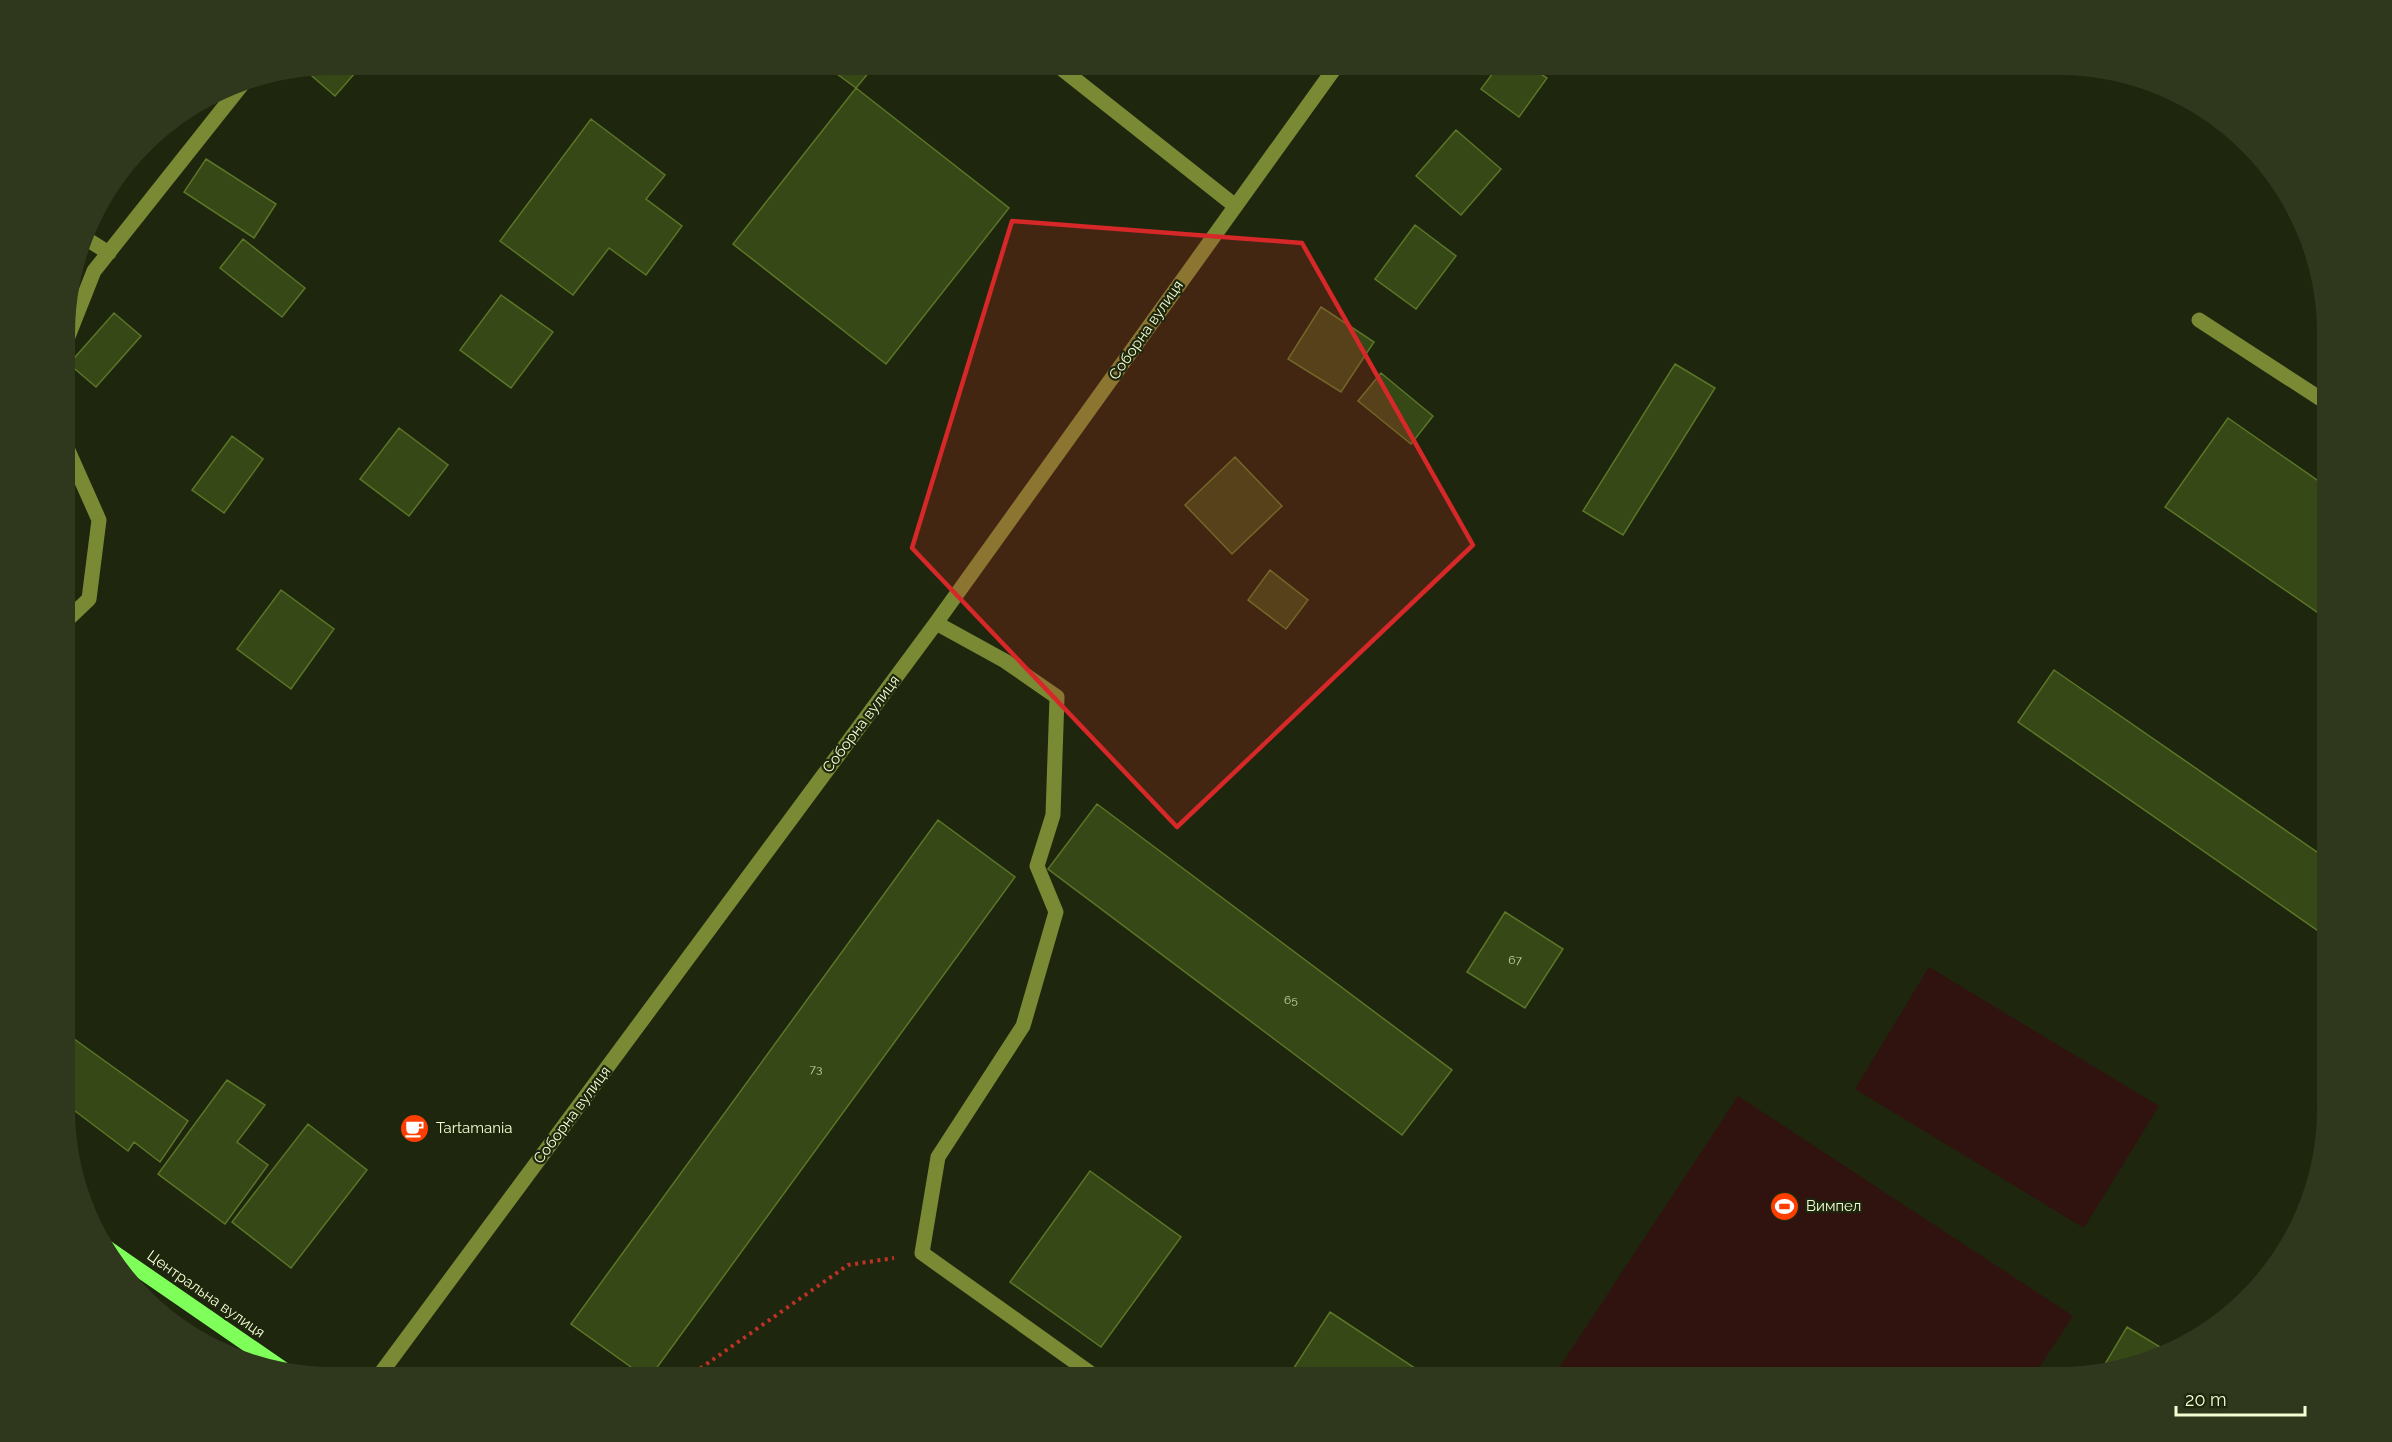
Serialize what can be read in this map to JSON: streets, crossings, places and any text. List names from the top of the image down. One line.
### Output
{"streets":{"main road":["Центральна вулиця"],"street":["Соборна вулиця"]},"places":{"cafe":["Tartamania"],"sports":["Вимпел"]},"house_numbers":["67","65","73"],"scale_bar":"20 m"}
